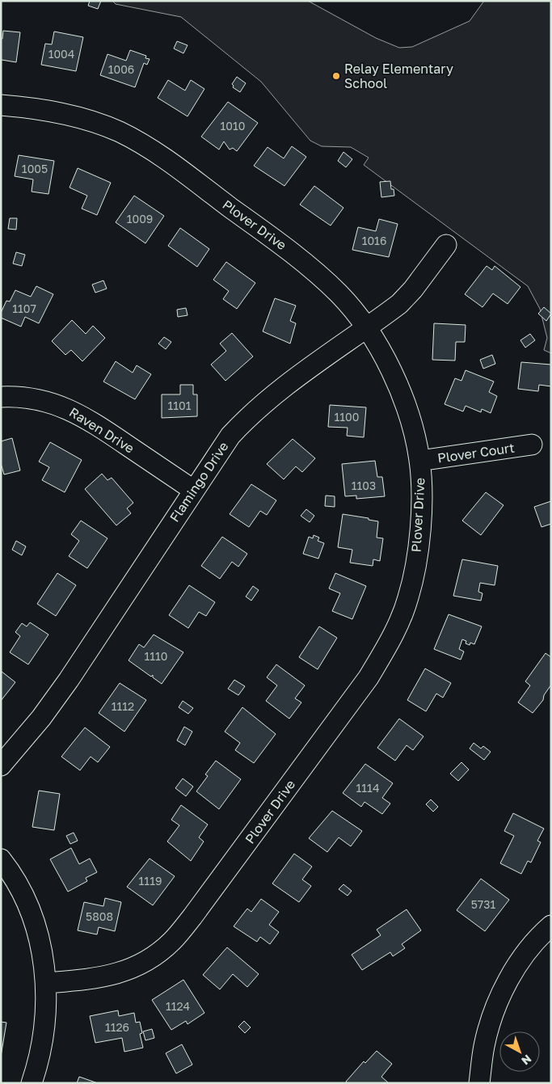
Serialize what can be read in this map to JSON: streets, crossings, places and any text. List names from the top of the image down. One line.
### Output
{"streets":{"street":["Plover Drive","Raven Drive","Plover Court","Flamingo Drive"]},"crossings":[["Plover Drive","Plover Court"],["Plover Drive","Flamingo Drive"],["Raven Drive","Flamingo Drive"]],"places":["Relay Elementary School"],"house_numbers":["1004","1006","1010","1005","1009","1016","1107","1101","1100","1103","1110","1112","1114","1119","5731","5808","1124","1126"],"north":"bottom right"}
